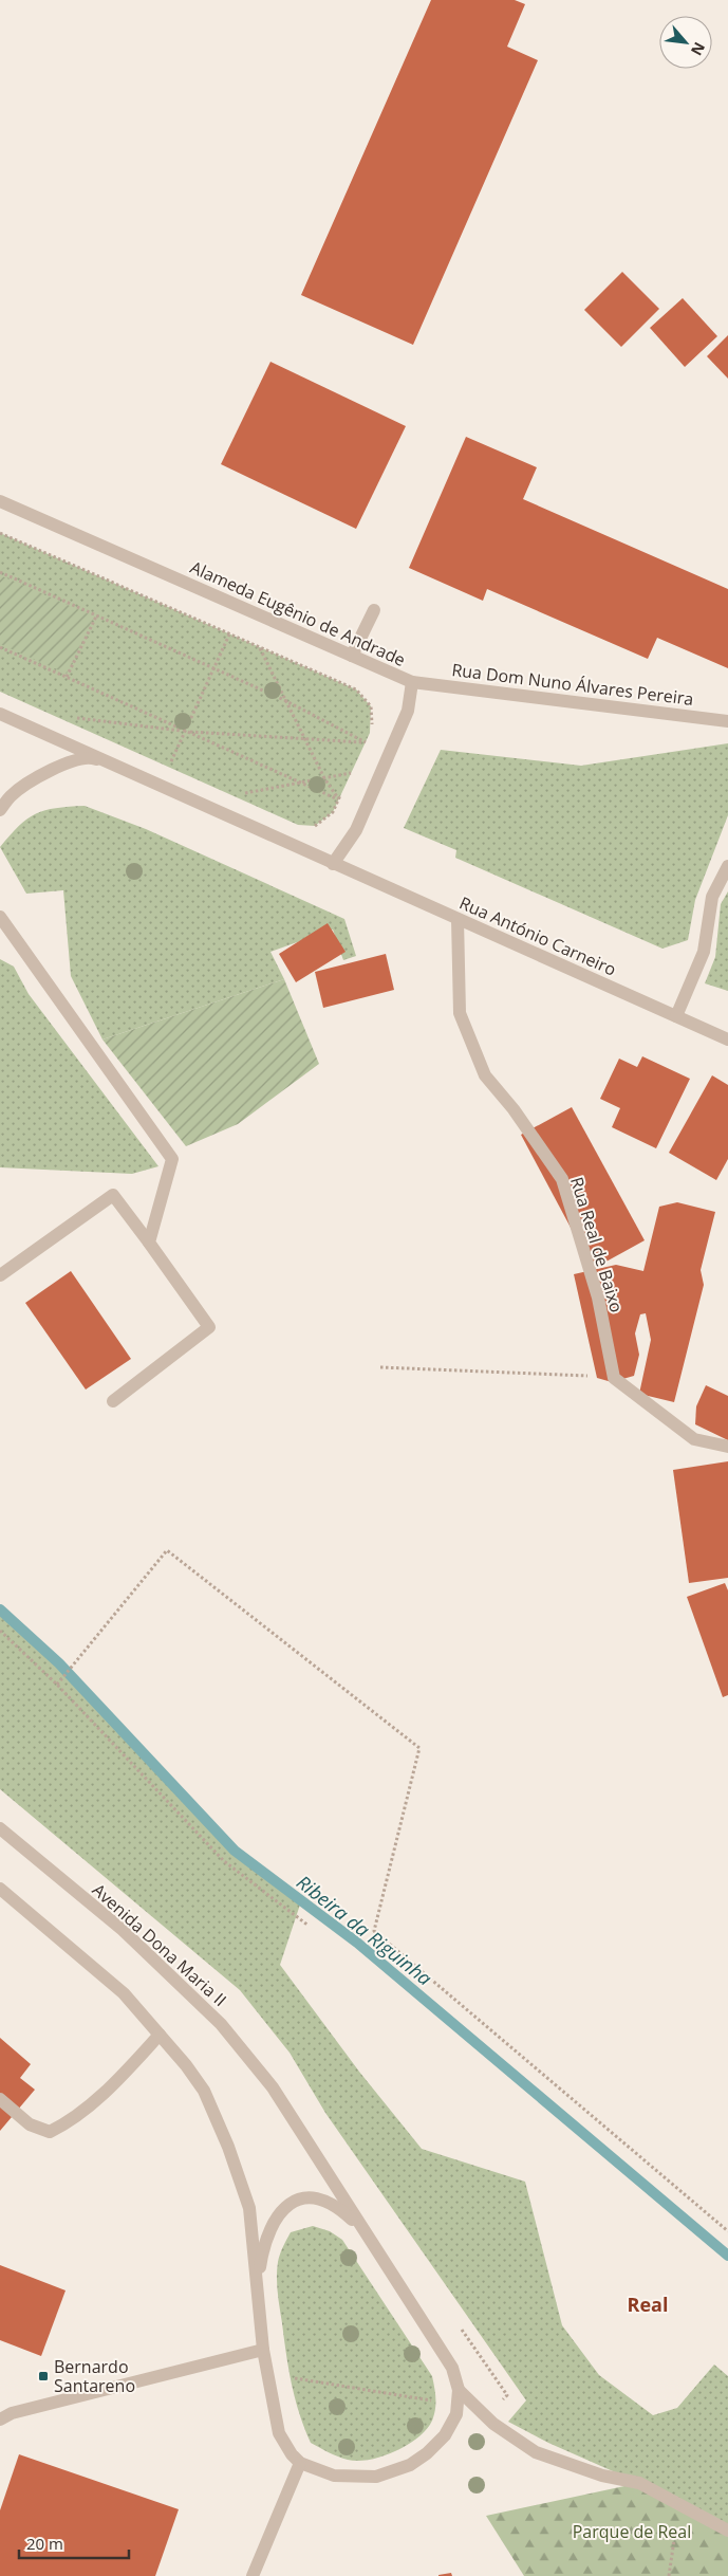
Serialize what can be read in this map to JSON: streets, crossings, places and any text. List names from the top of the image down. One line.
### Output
{"streets":{"street":["Alameda Eugênio de Andrade","Rua Dom Nuno Álvares Pereira","Rua António Carneiro","Rua Real de Baixo","Avenida Dona Maria II"]},"crossings":[["Alameda Eugênio de Andrade","Rua Dom Nuno Álvares Pereira"],["Alameda Eugênio de Andrade","Rua António Carneiro"],["Rua António Carneiro","Rua Real de Baixo"]],"districts":["Real"],"water":["Ribeira da Riguinha"],"parks":["Parque de Real"],"places":{"transit":["Bernardo Santareno"]},"scale_bar":"20 m","north":"bottom right"}
